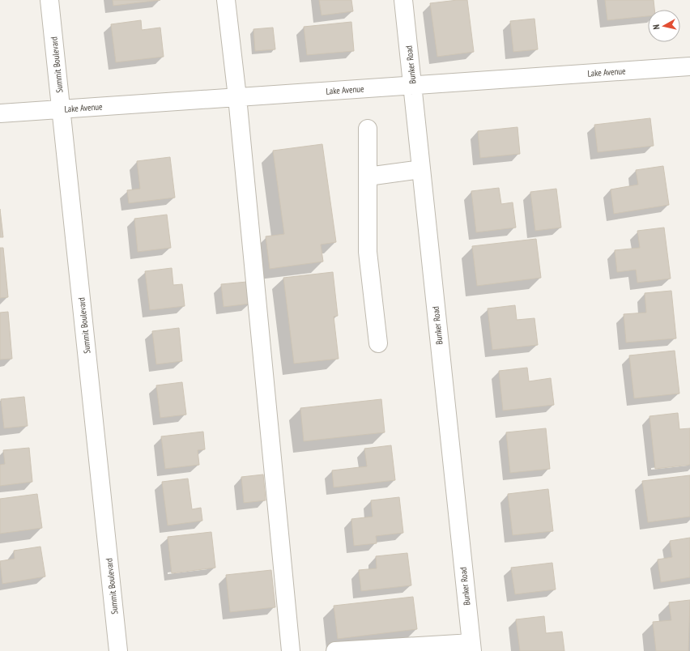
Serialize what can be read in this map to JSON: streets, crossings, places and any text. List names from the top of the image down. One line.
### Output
{"streets":{"street":["Summit Boulevard","Bunker Road","Lake Avenue"]},"crossings":[["Summit Boulevard","Lake Avenue"],["Bunker Road","Lake Avenue"]],"north":"left"}
